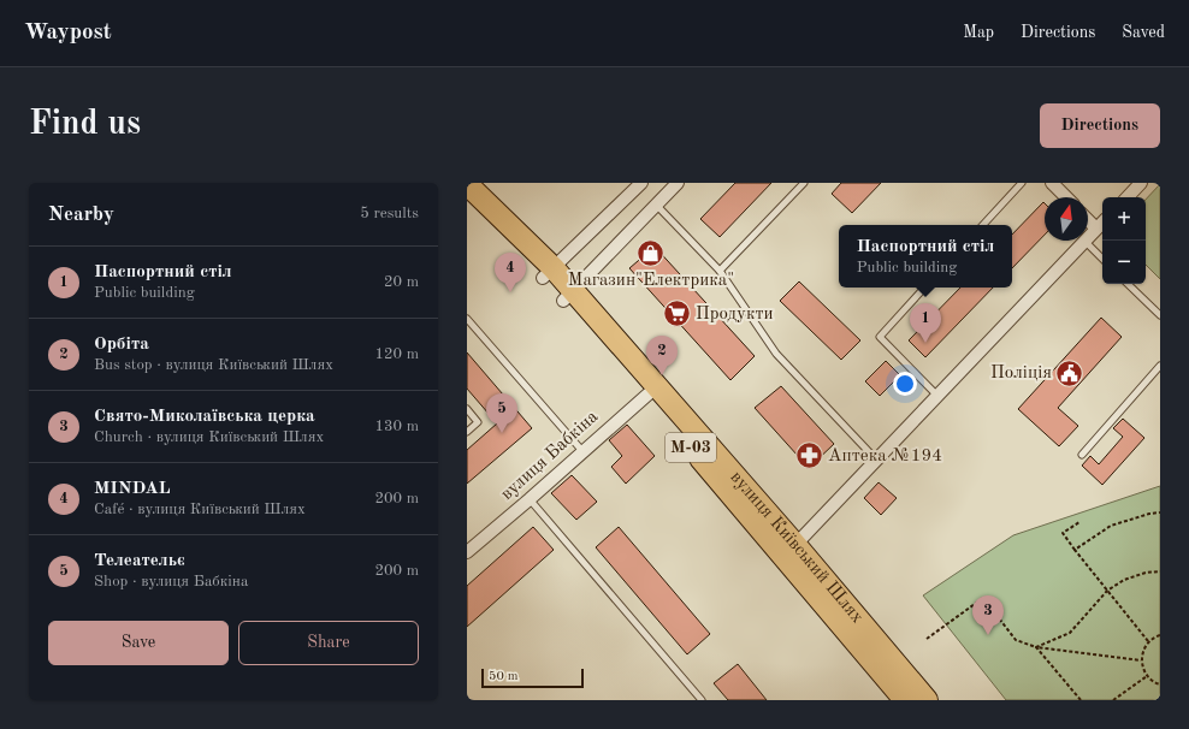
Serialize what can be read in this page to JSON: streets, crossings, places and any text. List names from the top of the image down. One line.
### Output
{"streets":{"highway":["М-03","вулиця Київський Шлях"],"street":["вулиця Бабкіна"]},"crossings":[["вулиця Бабкіна","вулиця Київський Шлях"]],"places":{"shop":["Магазин\"Електрика\""],"supermarket":["Продукти"],"public building":["Поліція"],"pharmacy":["Аптека №194"]},"scale_bar":"50 m","north":"top","page":{"header":"Waypost","nav":["Map","Directions","Saved"],"buttons":["Directions",["Save","Share"]],"title":"Find us","heading":["Nearby","5 results"],"map_buttons":["+","−"],"popup":["Паспортний стіл","Public building"],"list":[{"mark":"1","name":"Паспортний стіл","note":"Public building","value":"20 m"},{"mark":"2","name":"Орбіта","note":"Bus stop · вулиця Київський Шлях","value":"120 m"},{"mark":"3","name":"Свято-Миколаївська церка","note":"Church · вулиця Київський Шлях","value":"130 m"},{"mark":"4","name":"MINDAL","note":"Café · вулиця Київський Шлях","value":"200 m"},{"mark":"5","name":"Телеательє","note":"Shop · вулиця Бабкіна","value":"200 m"}],"pins":["4","1","2","5","3"],"scale":"50 m"}}
